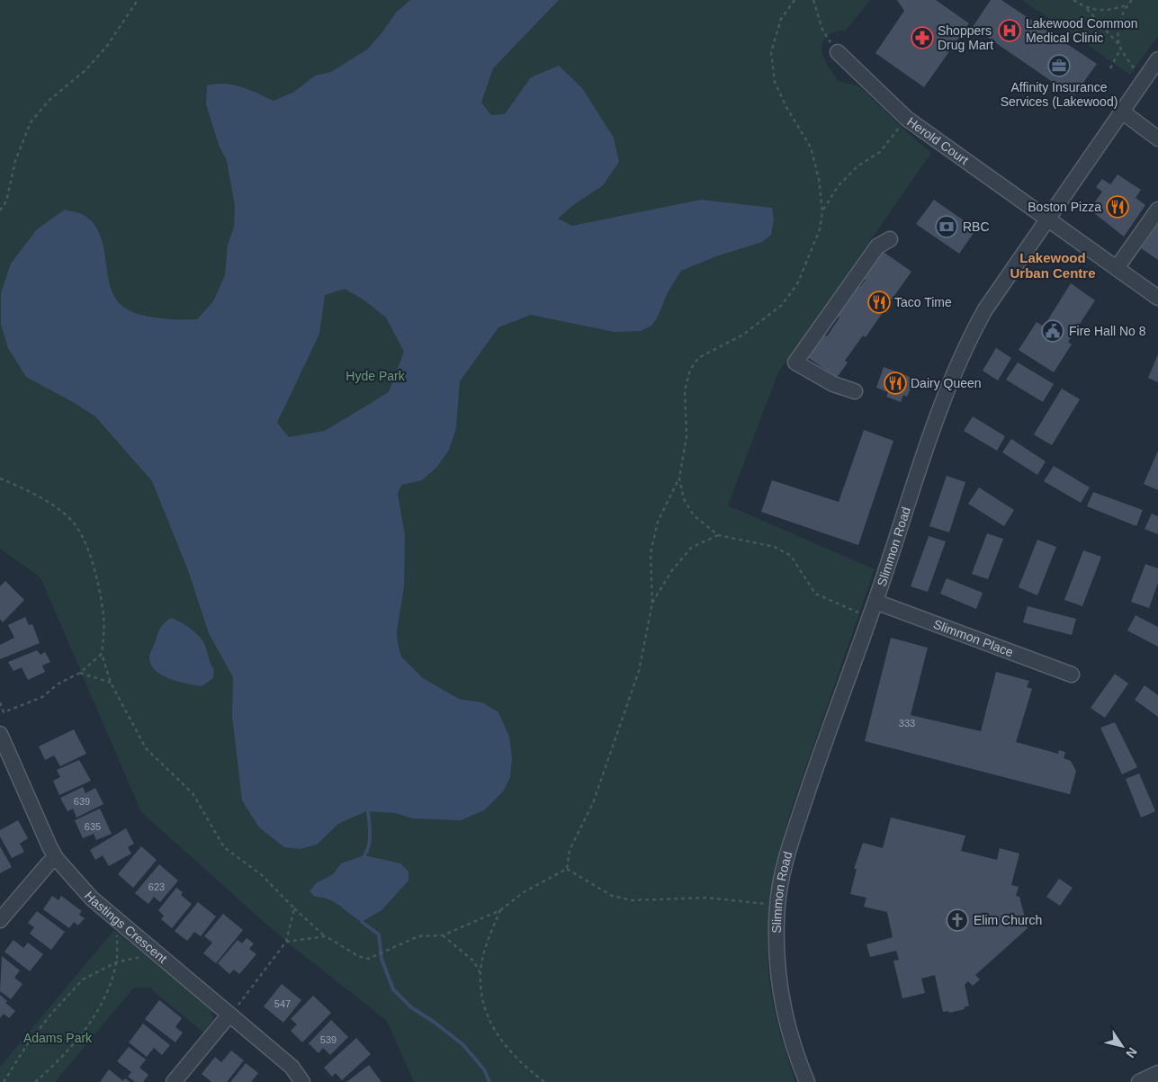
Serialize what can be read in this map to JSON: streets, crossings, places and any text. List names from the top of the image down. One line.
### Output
{"streets":{"street":["Herold Court","Slimmon Road","Slimmon Place","Hastings Crescent"]},"crossings":[["Herold Court","Slimmon Road"],["Slimmon Road","Slimmon Place"]],"districts":["Lakewood Urban Centre"],"parks":["Hyde Park","Adams Park"],"places":{"hospital":["Lakewood Common Medical Clinic"],"pharmacy":["Shoppers Drug Mart"],"office":["Affinity Insurance Services (Lakewood)"],"restaurant":["Boston Pizza","Taco Time","Dairy Queen"],"bank":["RBC"],"public building":["Fire Hall No 8"],"church":["Elim Church"]},"house_numbers":["333","639","635","623","547","539"],"north":"bottom right"}
